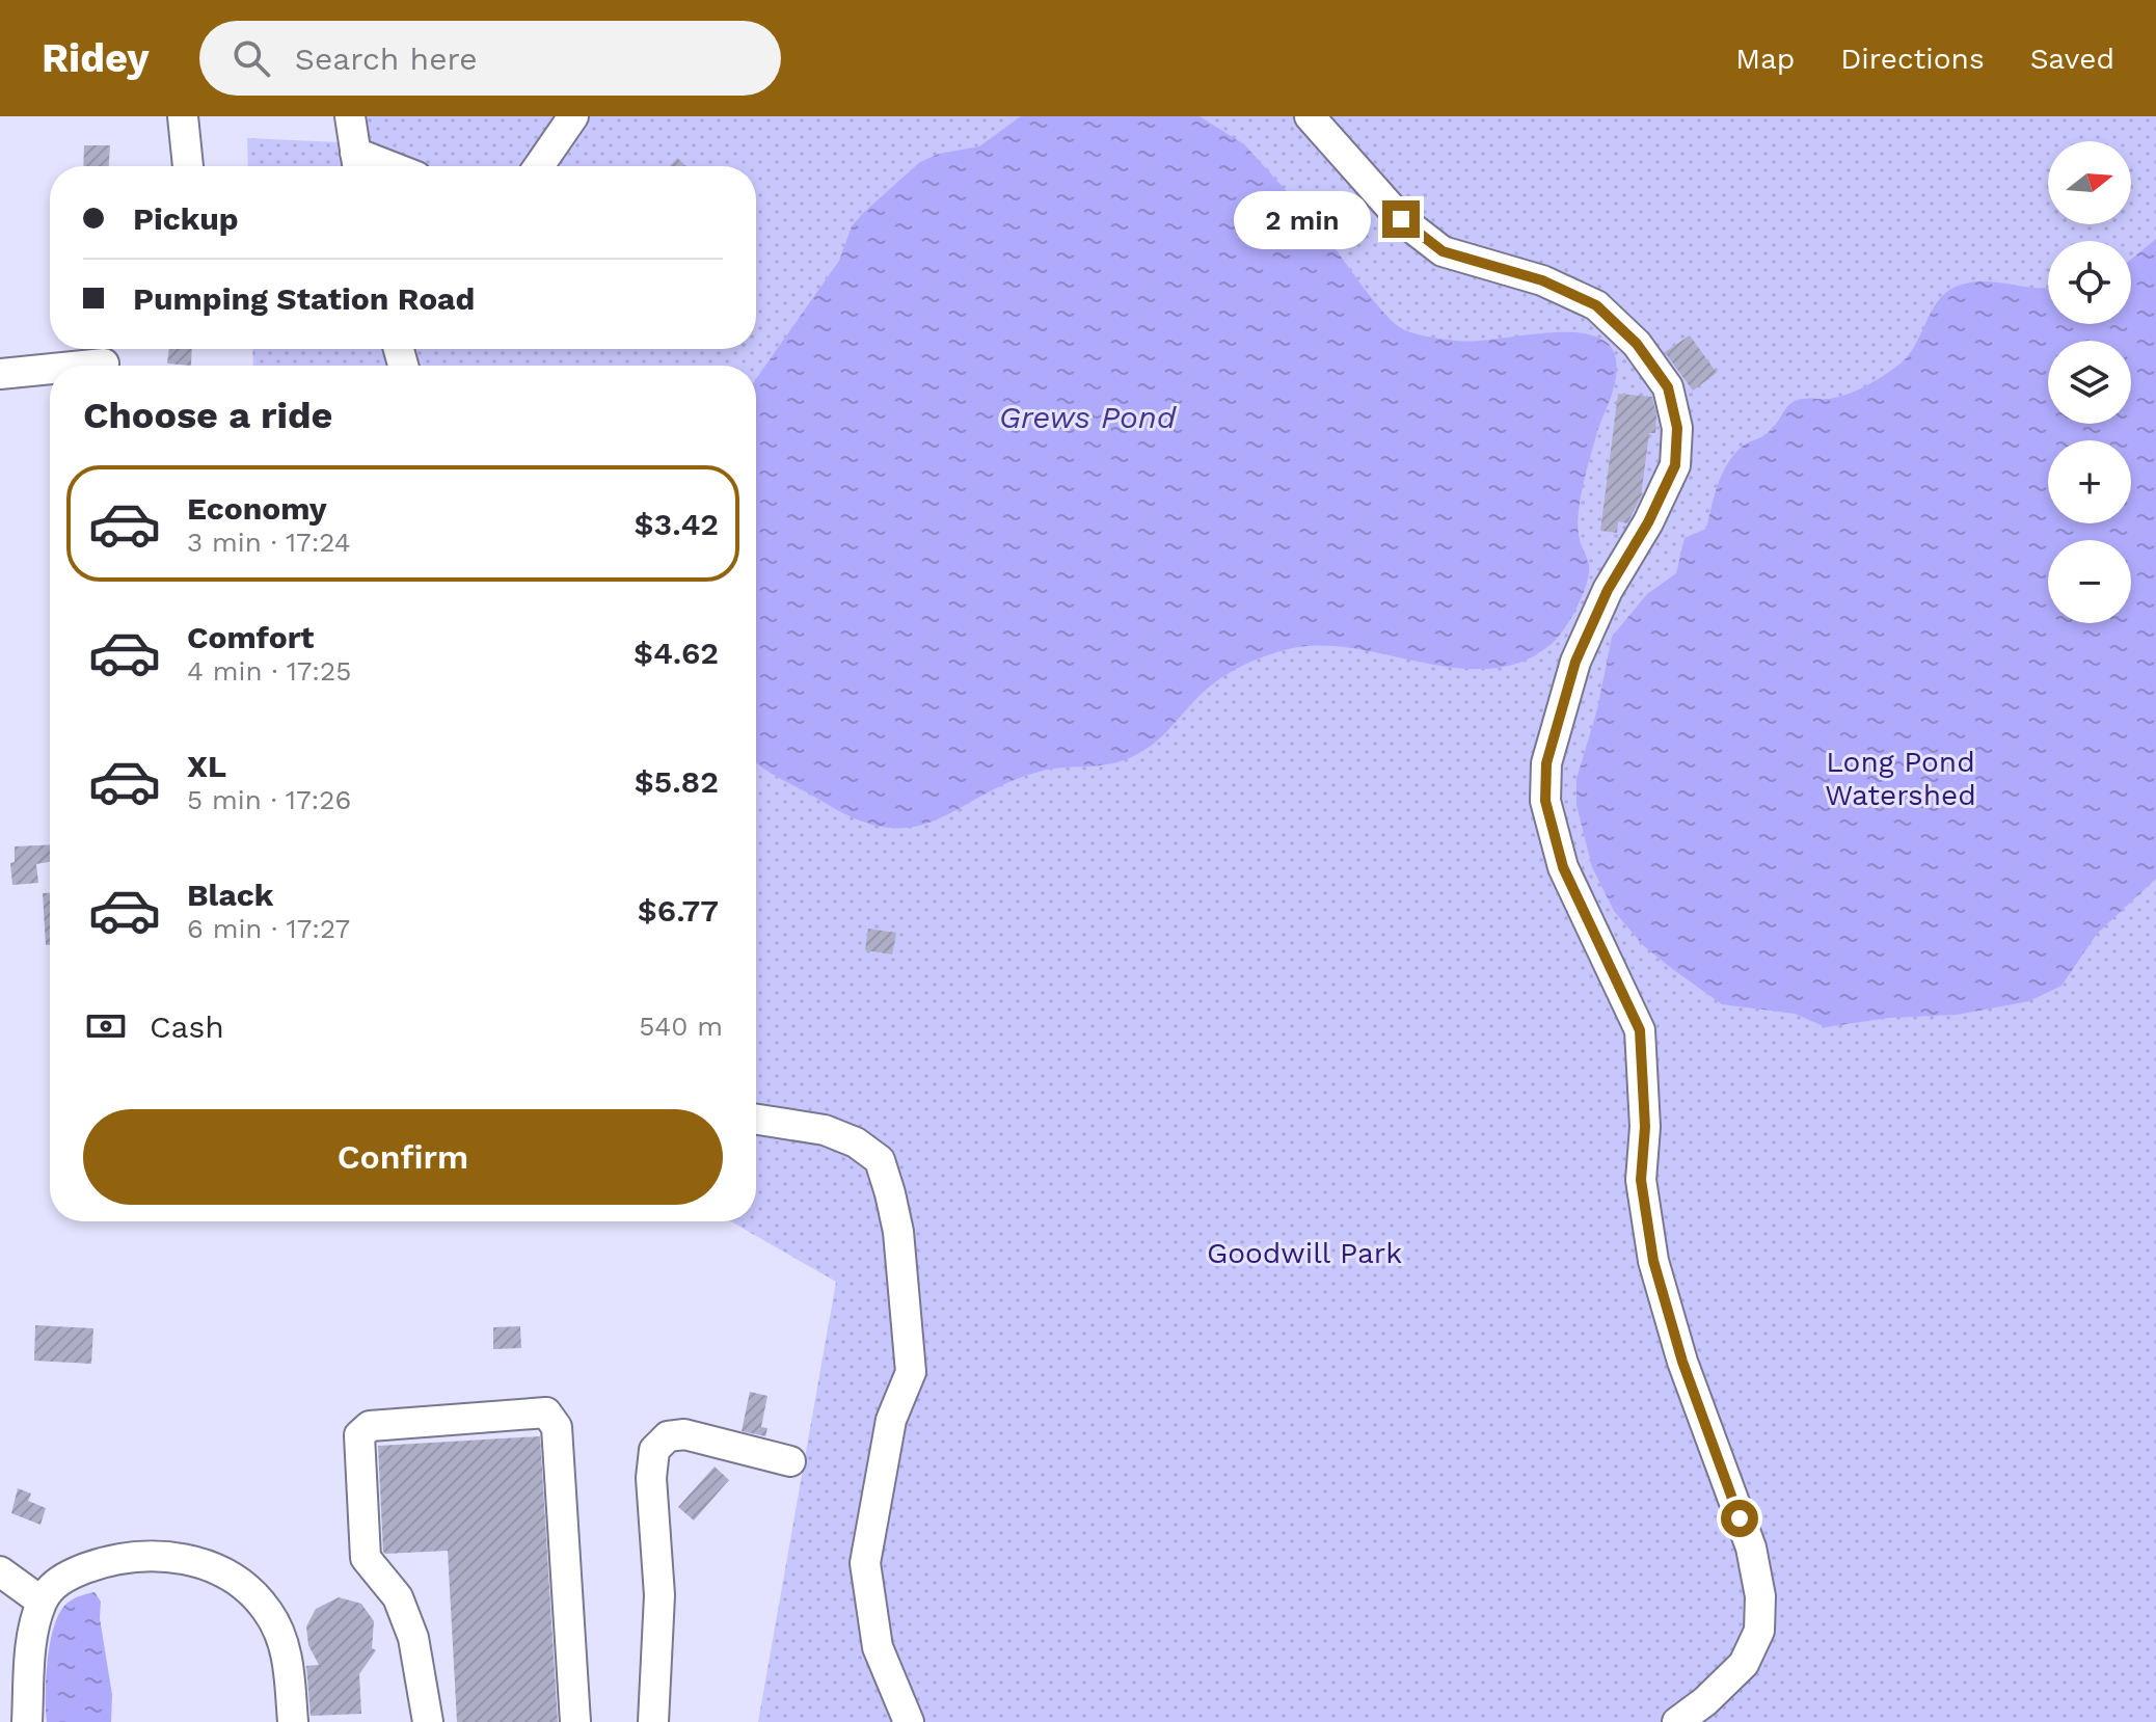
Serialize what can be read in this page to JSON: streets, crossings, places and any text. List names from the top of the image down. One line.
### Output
{"water":["Grews Pond"],"parks":["Long Pond Watershed","Goodwill Park"],"north":"right","page":{"header":"Ridey","search":"Search here","nav":["Map","Directions","Saved"],"map_buttons":["+","−"],"banner":["Pickup","Pumping Station Road"],"bubble":"2 min","heading":"Choose a ride","list":[{"name":"Economy","note":"3 min · 17:24","value":"$3.42"},{"name":"Comfort","note":"4 min · 17:25","value":"$4.62"},{"name":"XL","note":"5 min · 17:26","value":"$5.82"},{"name":"Black","note":"6 min · 17:27","value":"$6.77"}],"pay":["Cash","540 m"],"buttons":"Confirm"}}
